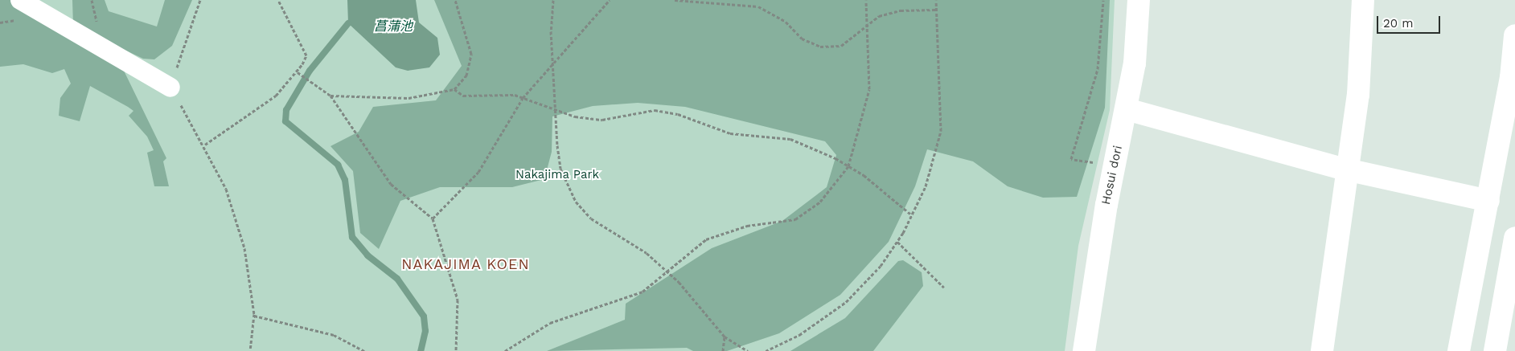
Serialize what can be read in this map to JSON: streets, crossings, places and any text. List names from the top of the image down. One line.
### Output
{"streets":{"street":["Hosui dori"]},"districts":["NAKAJIMA KOEN"],"water":["菖蒲池"],"parks":["Nakajima Park"],"scale_bar":"20 m"}
